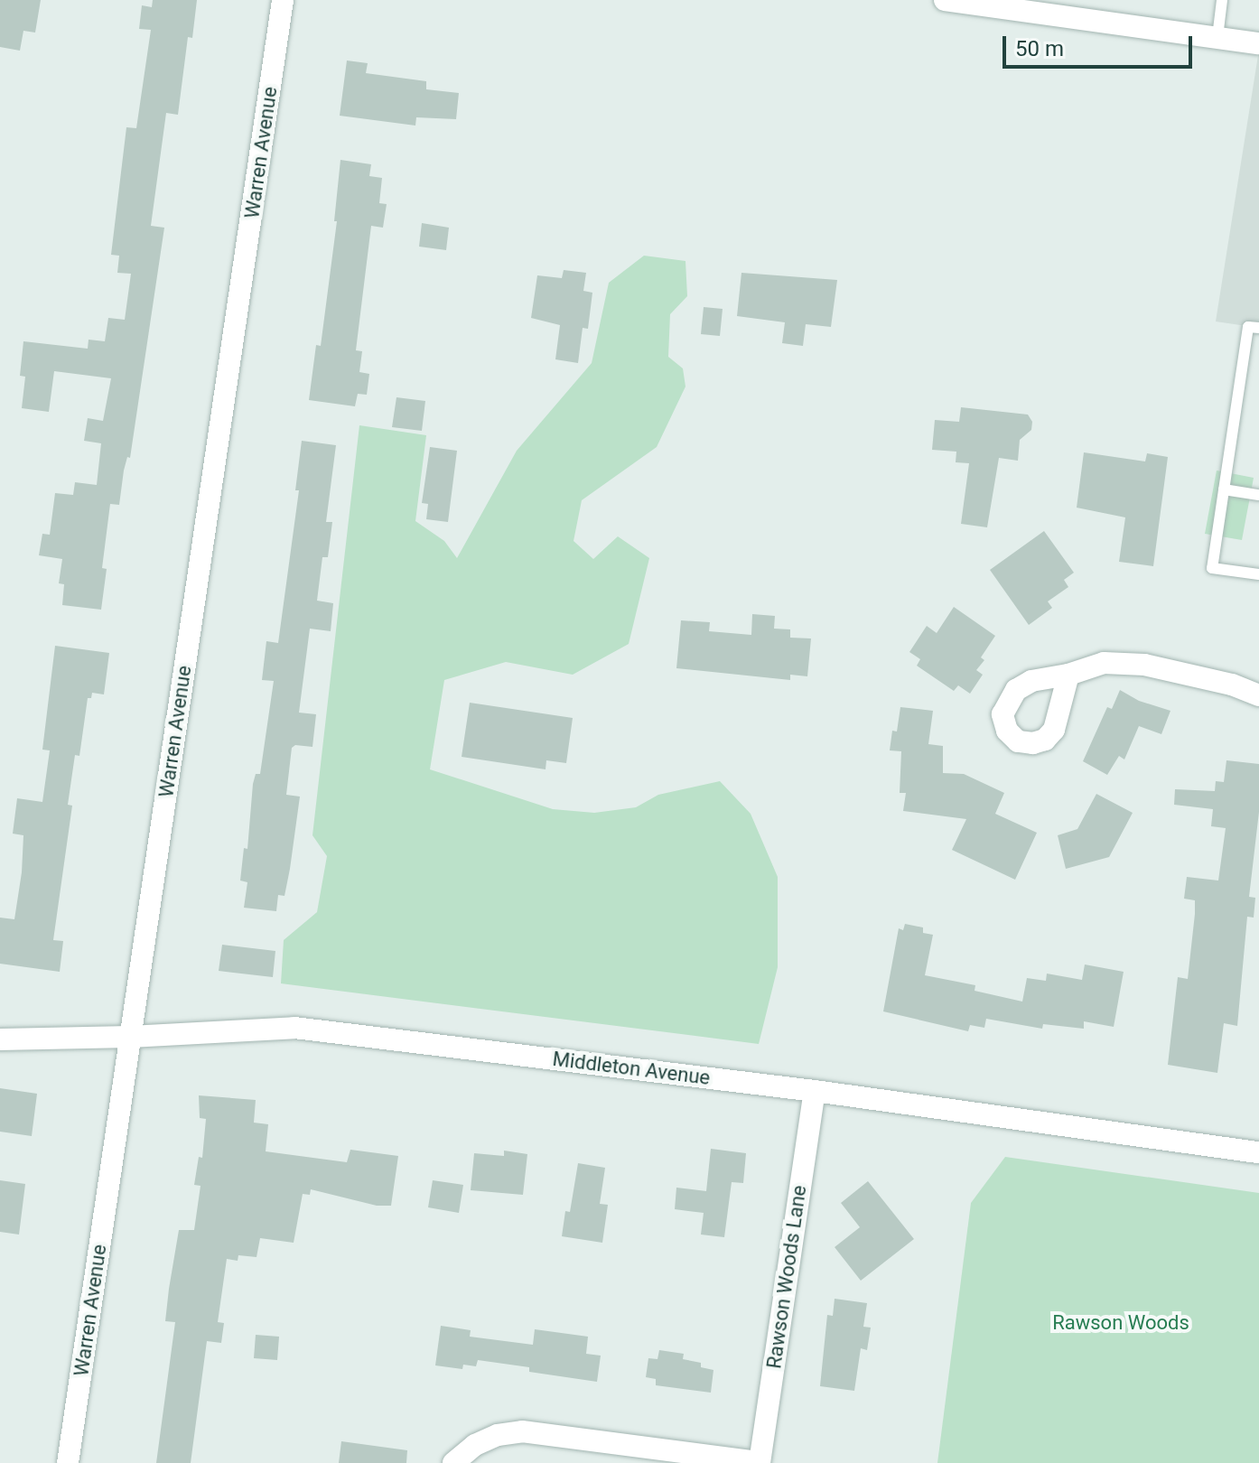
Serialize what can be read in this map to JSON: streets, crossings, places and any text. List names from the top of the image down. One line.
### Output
{"streets":{"street":["Warren Avenue","Middleton Avenue","Rawson Woods Lane"]},"crossings":[["Warren Avenue","Middleton Avenue"],["Middleton Avenue","Rawson Woods Lane"]],"parks":["Rawson Woods"],"scale_bar":"50 m"}
